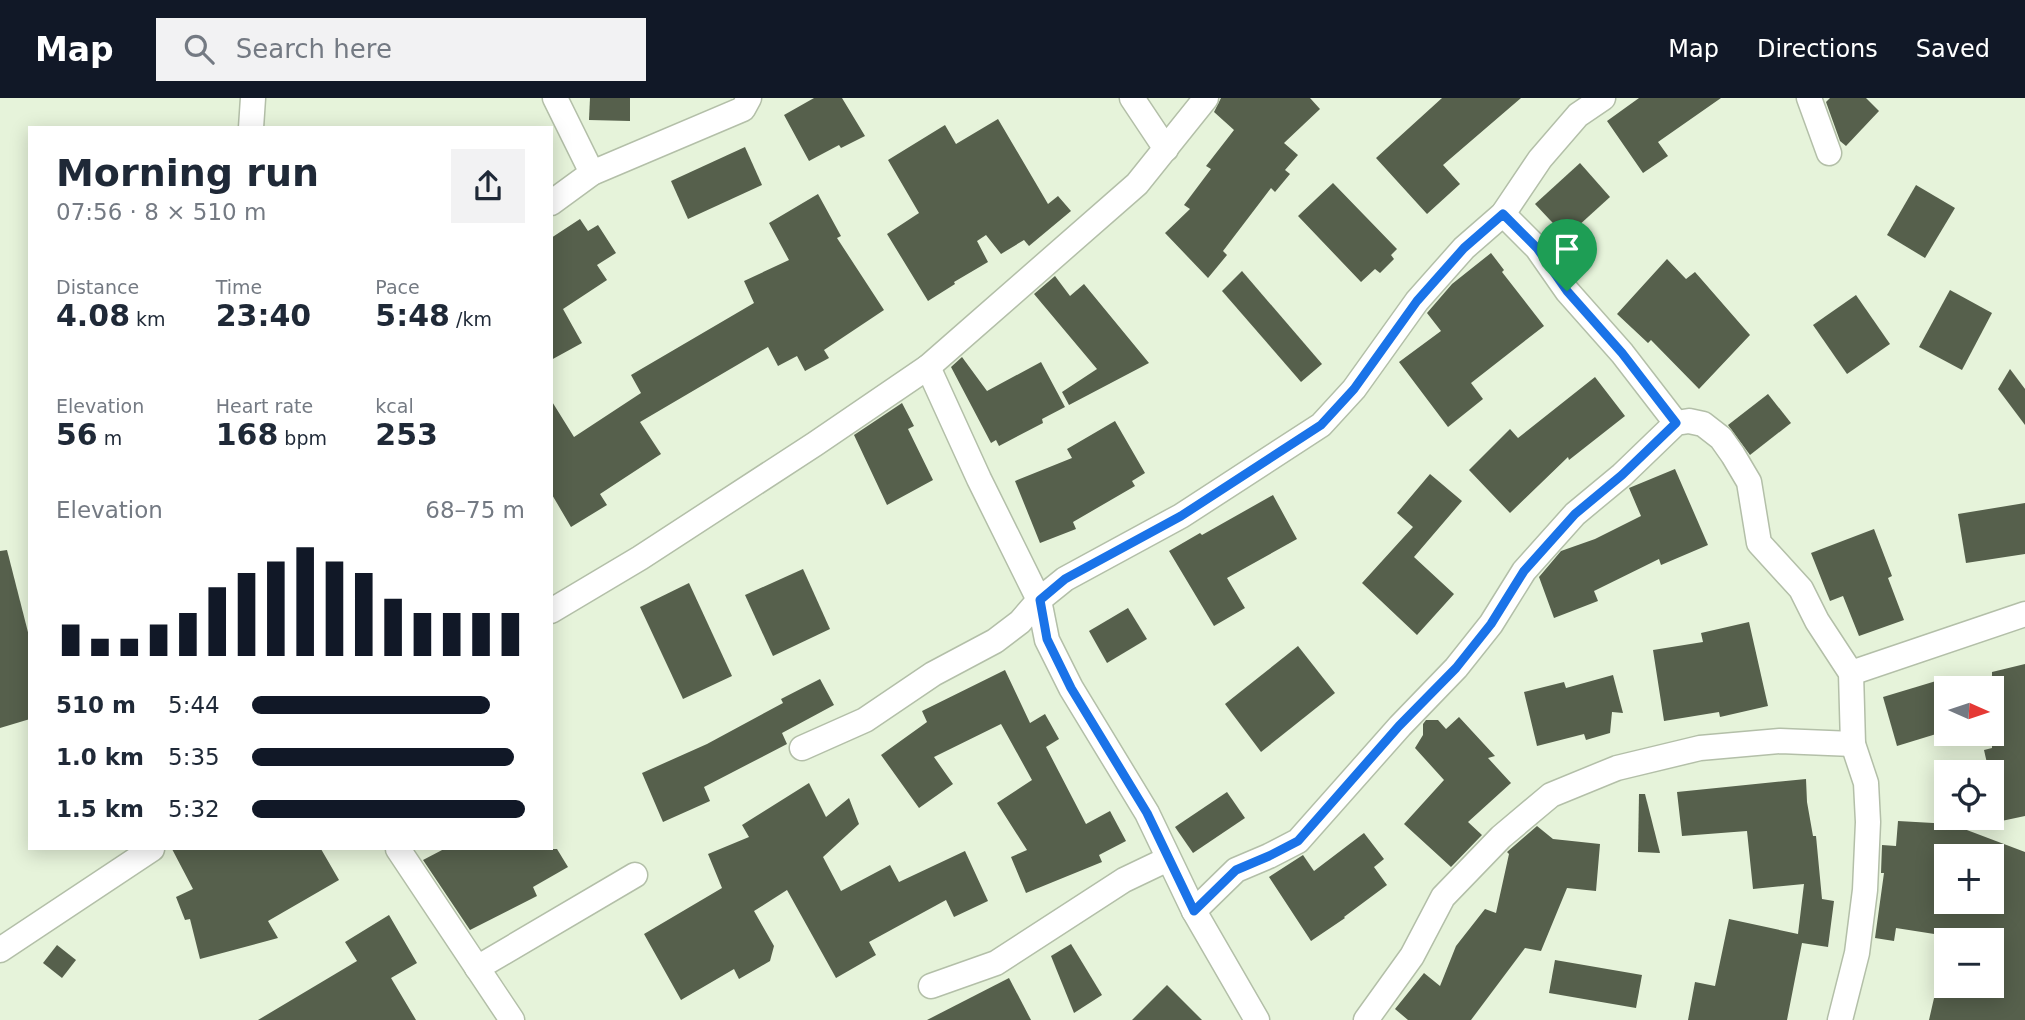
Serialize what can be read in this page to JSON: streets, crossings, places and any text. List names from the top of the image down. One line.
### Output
{"north":"right","page":{"header":"Map","search":"Search here","nav":["Map","Directions","Saved"],"heading":["Morning run","07:56 · 8 × 510 m"],"stats":[["Distance","4.08 km"],["Time","23:40"],["Pace","5:48 /km"],["Elevation","56 m"],["Heart rate","168 bpm"],["kcal","253"]],"chart":["Elevation","68–75 m"],"map_buttons":["+","−"],"list":[{"name":"510 m","note":"5:44"},{"name":"1.0 km","note":"5:35"},{"name":"1.5 km","note":"5:32"}]}}
